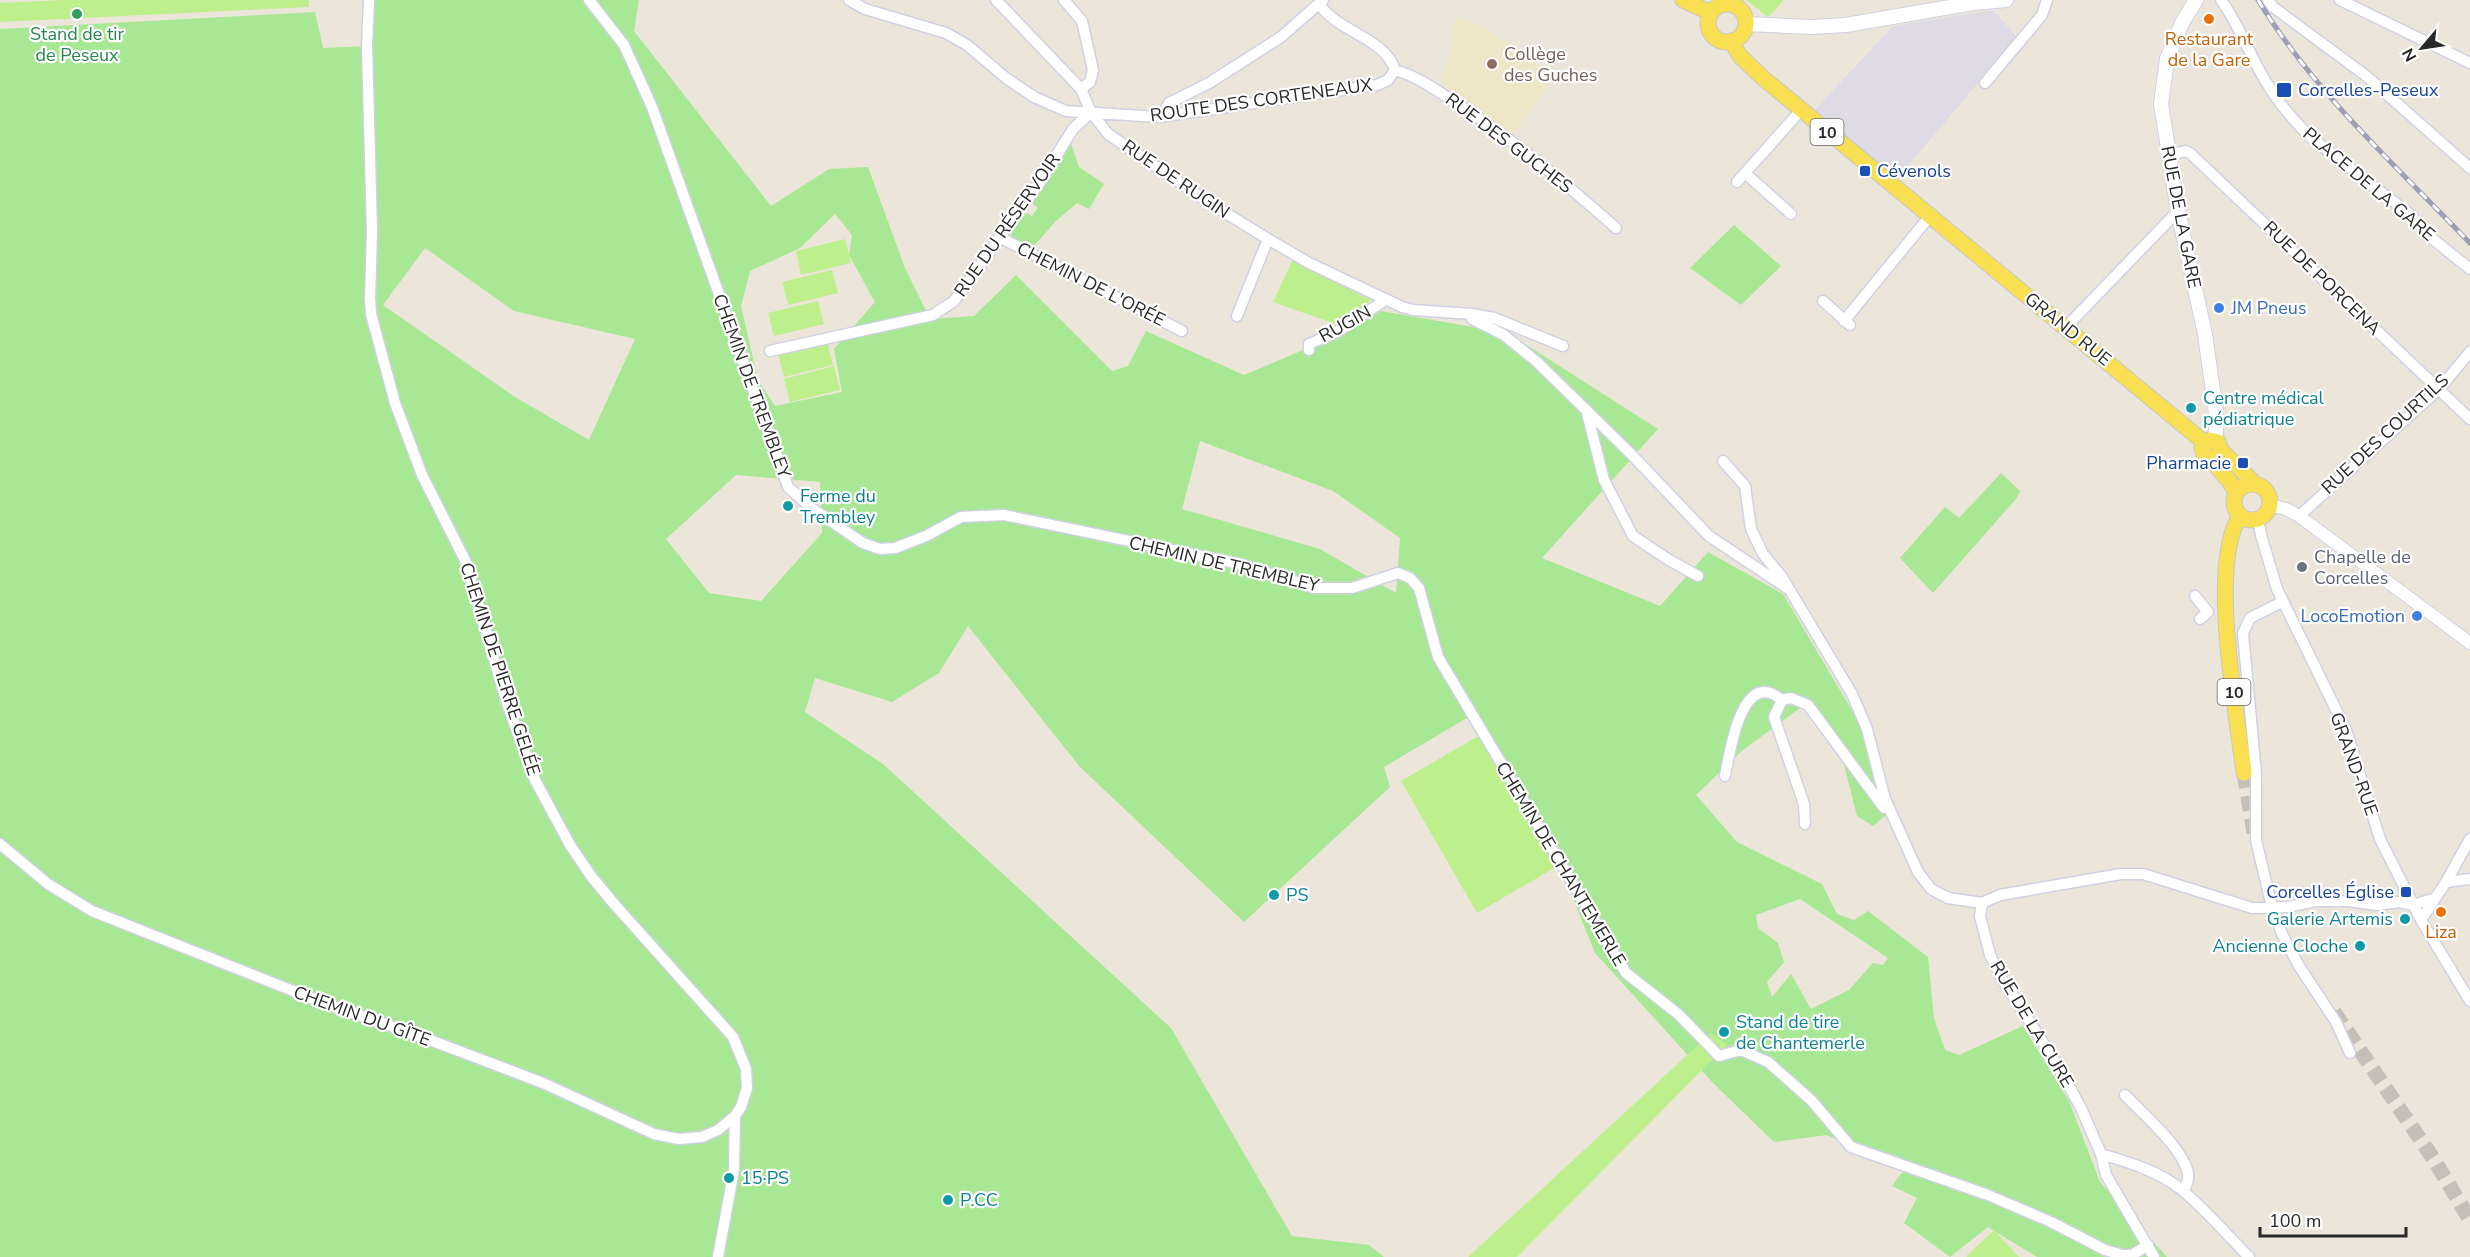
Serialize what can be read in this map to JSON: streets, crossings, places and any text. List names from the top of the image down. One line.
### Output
{"streets":{"main road":["10","RUE DE LA GARE","GRAND RUE"],"street":["ROUTE DES CORTENEAUX","RUE DES GUCHES","RUE DE RUGIN","PLACE DE LA GARE","RUE DU RÉSERVOIR","RUE DE PORCENA","CHEMIN DE L'ORÉE","RUGIN","CHEMIN DE TREMBLEY","RUE DES COURTILS","CHEMIN DE PIERRE GELÉE","GRAND-RUE","CHEMIN DE CHANTEMERLE","CHEMIN DU GÎTE","RUE DE LA CURE"]},"crossings":[["ROUTE DES CORTENEAUX","RUE DES GUCHES"],["ROUTE DES CORTENEAUX","RUE DE RUGIN"],["ROUTE DES CORTENEAUX","RUE DU RÉSERVOIR"],["10","RUE DE LA GARE"],["10","GRAND RUE"],["10","GRAND-RUE"],["RUE DE RUGIN","RUE DU RÉSERVOIR"],["RUE DE RUGIN","RUGIN"],["RUE DE LA GARE","RUE DE PORCENA"],["RUE DE LA GARE","GRAND RUE"],["RUE DU RÉSERVOIR","CHEMIN DE L'ORÉE"],["RUE DE PORCENA","RUE DES COURTILS"],["CHEMIN DE TREMBLEY","CHEMIN DE CHANTEMERLE"],["CHEMIN DE PIERRE GELÉE","CHEMIN DU GÎTE"],["CHEMIN DE CHANTEMERLE","RUE DE LA CURE"]],"places":{"other":["Stand de tir de Peseux","Restaurant de la Gare","Collège des Guches","JM Pneus","Centre médical pédiatrique","Ferme du Trembley","Chapelle de Corcelles","LocoEmotion","PS","Liza","Galerie Artemis","Ancienne Cloche","Stand de tire de Chantemerle","15·PS","P.CC"],"transit":["Corcelles-Peseux","Cévenols","Pharmacie","Corcelles Église"]},"scale_bar":"100 m","north":"bottom left"}
